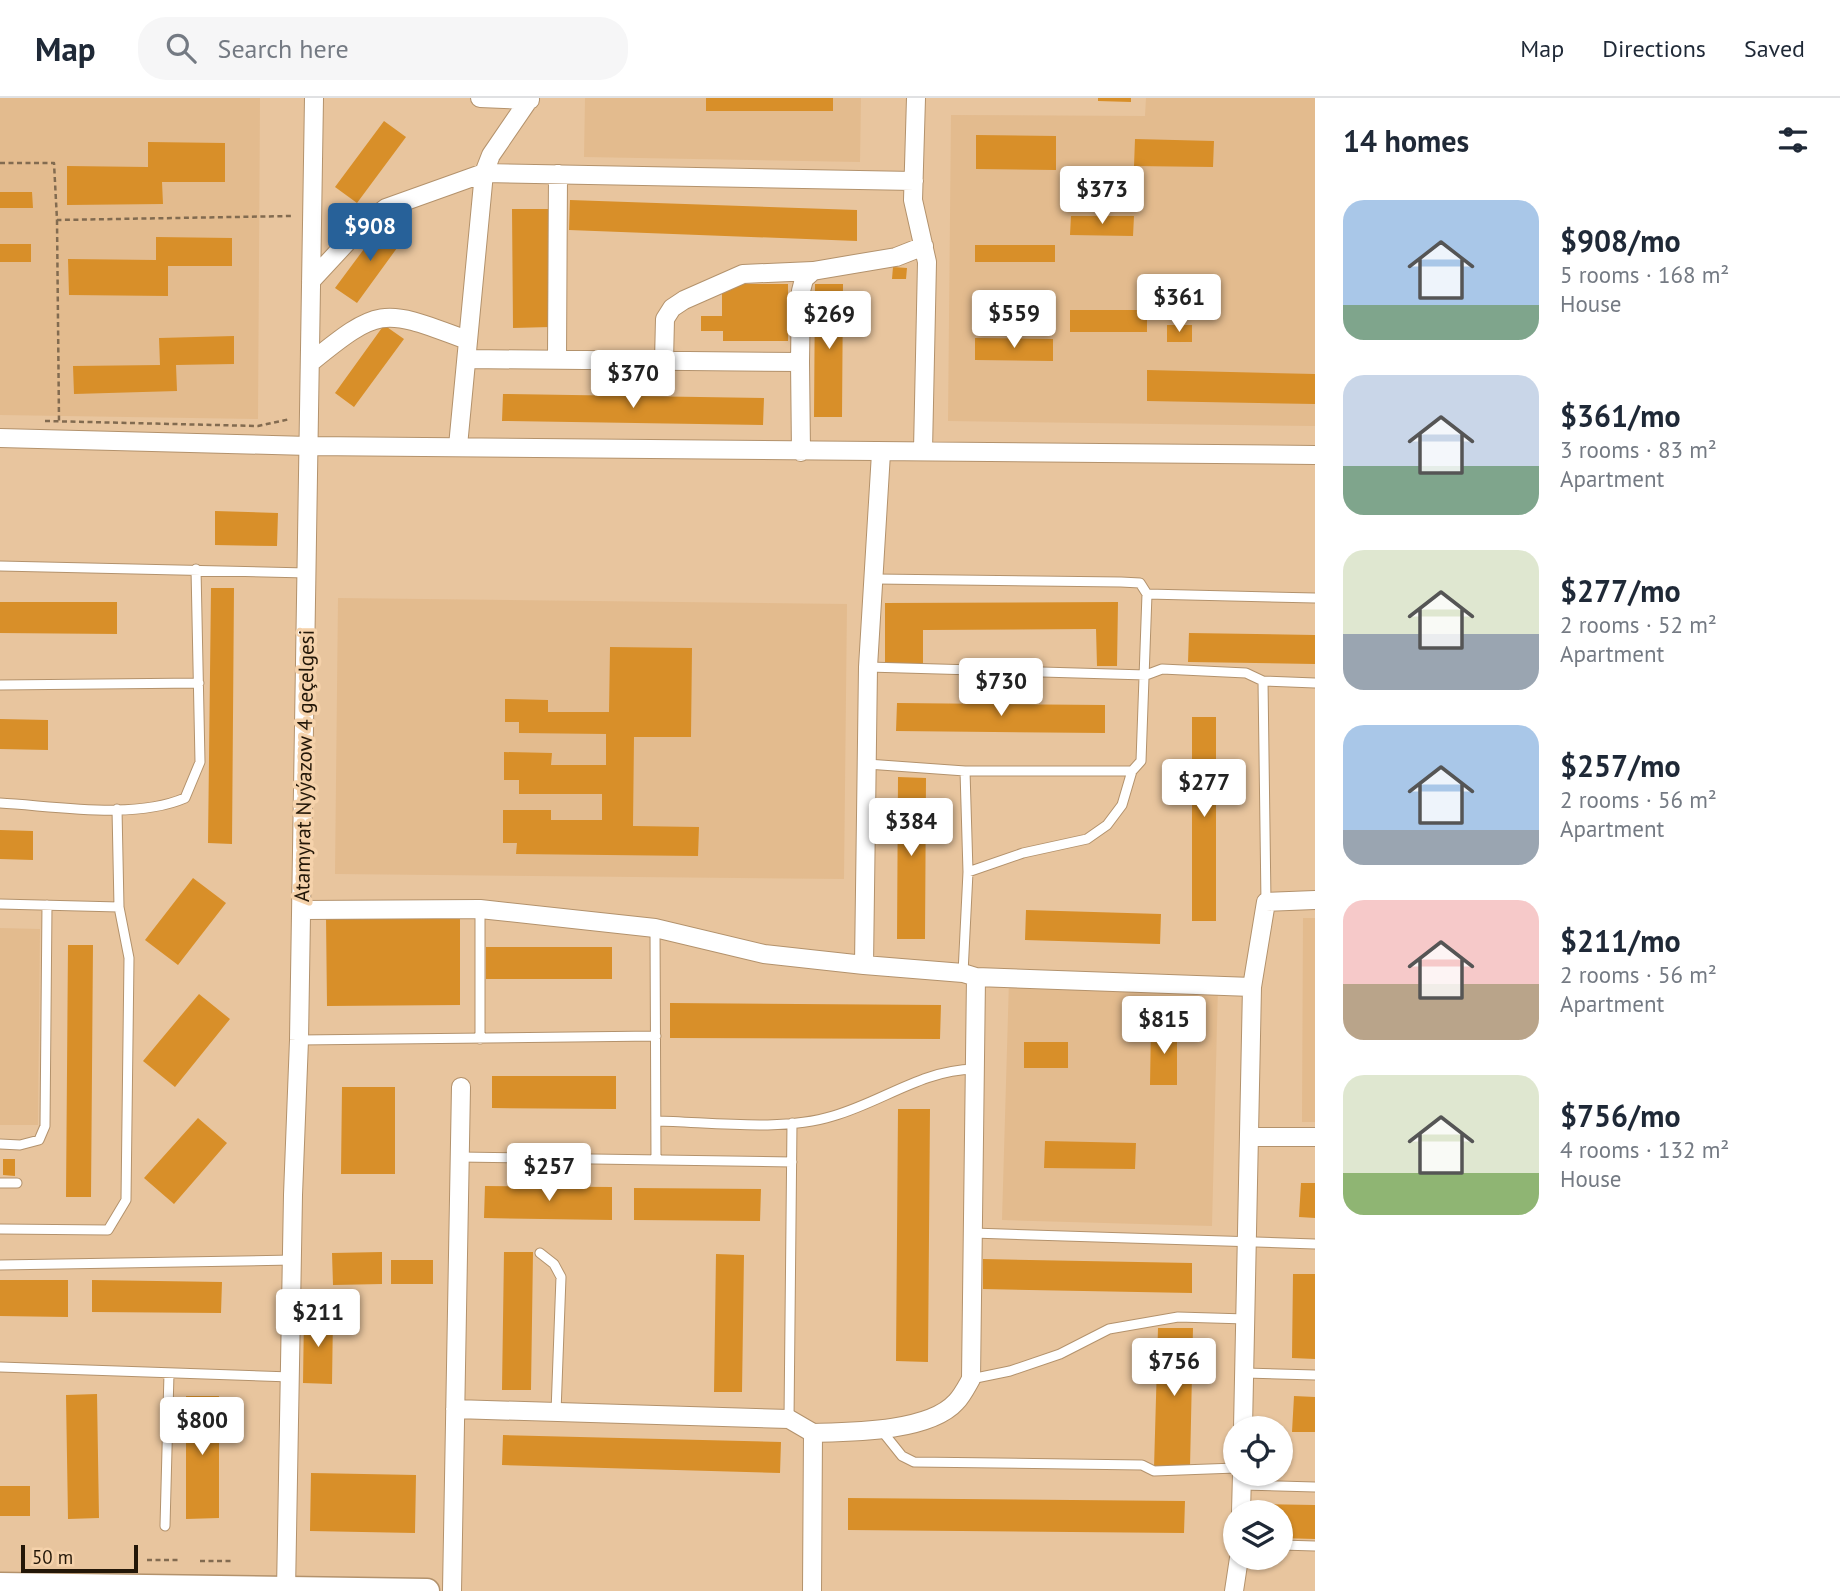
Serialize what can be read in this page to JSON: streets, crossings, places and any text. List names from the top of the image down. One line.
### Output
{"streets":{"street":["Atamyrat Nyýazow 4 geçelgesi"]},"scale_bar":"50 m","page":{"header":"Map","search":"Search here","nav":["Map","Directions","Saved"],"heading":"14 homes","price":["$373","$908","$361","$559","$269","$370","$730","$277","$384","$815","$257","$211","$756","$800"],"list":[{"name":"$908/mo","note":"5 rooms · 168 m² · House"},{"name":"$361/mo","note":"3 rooms · 83 m² · Apartment"},{"name":"$277/mo","note":"2 rooms · 52 m² · Apartment"},{"name":"$257/mo","note":"2 rooms · 56 m² · Apartment"},{"name":"$211/mo","note":"2 rooms · 56 m² · Apartment"},{"name":"$756/mo","note":"4 rooms · 132 m² · House"}],"scale":"50 m"}}
